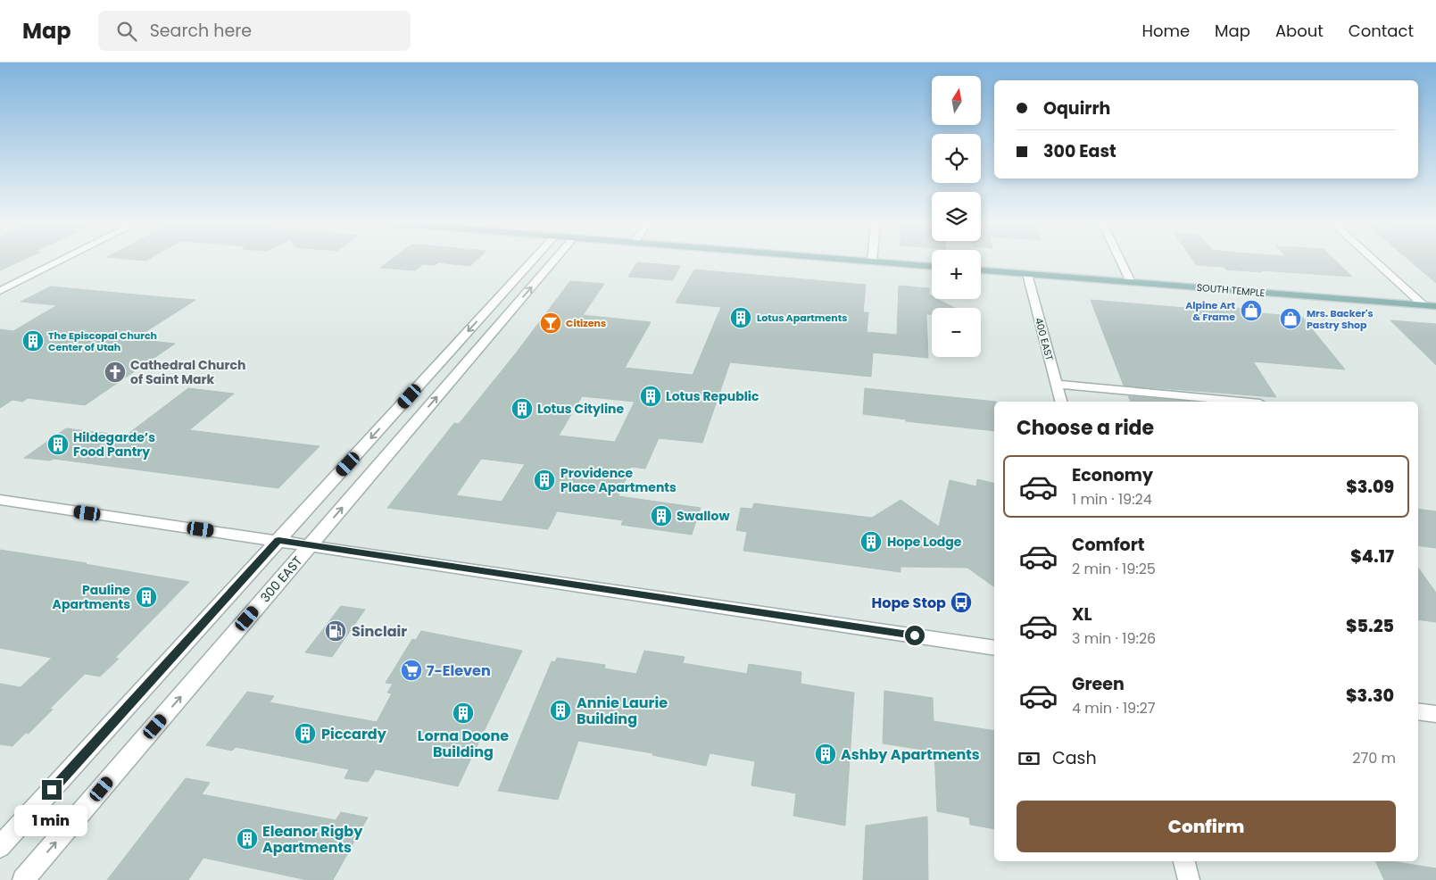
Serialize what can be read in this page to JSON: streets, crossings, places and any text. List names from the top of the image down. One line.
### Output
{"streets":{"main road":["SOUTH TEMPLE"],"street":["400 EAST","300 EAST"]},"crossings":[["SOUTH TEMPLE","400 EAST"]],"places":{"shop":["Alpine Art & Frame","Mrs. Backer's Pastry Shop"],"building":["Lotus Apartments","The Episcopal Church Center of Utah","Lotus Republic","Lotus Cityline","Hildegarde’s Food Pantry","Providence Place Apartments","Swallow","Hope Lodge","Pauline Apartments","Annie Laurie Building","Lorna Doone Building","Piccardy","Ashby Apartments","Eleanor Rigby Apartments"],"bar":["Citizens"],"church":["Cathedral Church of Saint Mark"],"bus stop":["Hope Stop"],"fuel station":["Sinclair"],"supermarket":["7-Eleven"]},"north":"top","page":{"header":"Map","search":"Search here","nav":["Home","Map","About","Contact"],"map_buttons":["+","−"],"banner":["Oquirrh","300 East"],"heading":"Choose a ride","list":[{"name":"Economy","note":"1 min · 19:24","value":"$3.09"},{"name":"Comfort","note":"2 min · 19:25","value":"$4.17"},{"name":"XL","note":"3 min · 19:26","value":"$5.25"},{"name":"Green","note":"4 min · 19:27","value":"$3.30"}],"pay":["Cash","270 m"],"buttons":"Confirm","bubble":"1 min"}}
